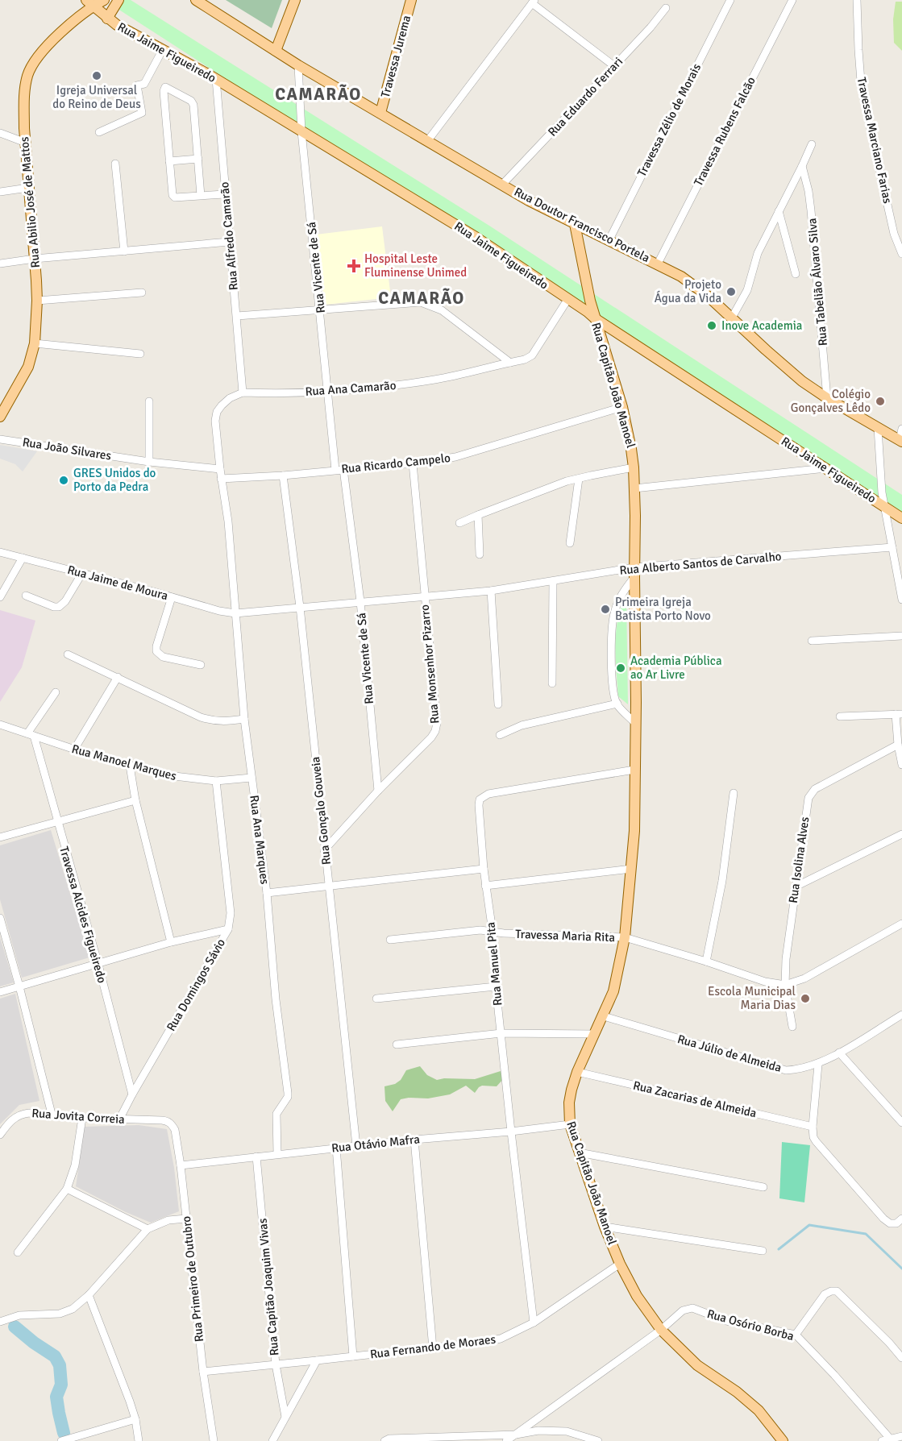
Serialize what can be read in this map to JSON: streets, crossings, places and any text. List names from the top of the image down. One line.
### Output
{"streets":{"main road":["Rua Jaime Figueiredo","Travessa Jurema","Rua Abilio José de Mattos","Rua Doutor Francisco Portela","Rua Capitão João Manoel"],"street":["Rua Eduardo Ferrari","Travessa Zélio de Morais","Travessa Rubens Falcão","Travessa Marciano Farias","Rua Alfredo Camarão","Rua Vicente de Sá","Rua Tabelião Álvaro Silva","Rua Ana Camarão","Rua João Silvares","Rua Ricardo Campelo","Rua Alberto Santos de Carvalho","Rua Jaime de Moura","Rua Monsenhor Pizarro","Rua Manoel Marques","Rua Gonçalo Gouveia","Rua Ana Marques","Rua Isolina Alves","Travessa Alcides Figueiredo","Travessa Maria Rita","Rua Manuel Pita","Rua Domingos Sávio","Rua Júlio de Almeida","Rua Zacarias de Almeida","Rua Jovita Correia","Rua Otávio Mafra","Rua Primeiro de Outubro","Rua Capitão Joaquim Vivas","Rua Osório Borba","Rua Fernando de Moraes"]},"crossings":[["Rua Jaime Figueiredo","Rua Abilio José de Mattos"],["Rua Jaime Figueiredo","Rua Alfredo Camarão"],["Rua Jaime Figueiredo","Rua Vicente de Sá"],["Rua Jaime Figueiredo","Rua Capitão João Manoel"],["Rua Jaime Figueiredo","Rua Ana Camarão"],["Travessa Jurema","Rua Doutor Francisco Portela"],["Rua Eduardo Ferrari","Rua Doutor Francisco Portela"],["Travessa Zélio de Morais","Rua Doutor Francisco Portela"],["Travessa Rubens Falcão","Rua Doutor Francisco Portela"],["Rua Doutor Francisco Portela","Rua Vicente de Sá"],["Rua Doutor Francisco Portela","Rua Tabelião Álvaro Silva"],["Rua Doutor Francisco Portela","Rua Capitão João Manoel"],["Rua Alfredo Camarão","Rua Ana Camarão"],["Rua Vicente de Sá","Rua Ana Camarão"],["Rua Vicente de Sá","Rua Ricardo Campelo"],["Rua Vicente de Sá","Rua Alberto Santos de Carvalho"],["Rua Vicente de Sá","Rua Monsenhor Pizarro"],["Rua Capitão João Manoel","Rua Ricardo Campelo"],["Rua Capitão João Manoel","Rua Alberto Santos de Carvalho"],["Rua Capitão João Manoel","Travessa Maria Rita"],["Rua Capitão João Manoel","Rua Manuel Pita"],["Rua Capitão João Manoel","Rua Júlio de Almeida"],["Rua Capitão João Manoel","Rua Zacarias de Almeida"],["Rua Capitão João Manoel","Rua Otávio Mafra"],["Rua Capitão João Manoel","Rua Osório Borba"],["Rua Capitão João Manoel","Rua Fernando de Moraes"],["Rua Ricardo Campelo","Rua Monsenhor Pizarro"],["Rua Ricardo Campelo","Rua Gonçalo Gouveia"],["Rua Ricardo Campelo","Rua Ana Marques"],["Rua Alberto Santos de Carvalho","Rua Jaime de Moura"],["Rua Alberto Santos de Carvalho","Rua Monsenhor Pizarro"],["Rua Alberto Santos de Carvalho","Rua Gonçalo Gouveia"],["Rua Jaime de Moura","Rua Gonçalo Gouveia"],["Rua Jaime de Moura","Rua Ana Marques"],["Rua Monsenhor Pizarro","Rua Gonçalo Gouveia"],["Rua Manoel Marques","Rua Ana Marques"],["Rua Manoel Marques","Travessa Alcides Figueiredo"],["Rua Manoel Marques","Rua Domingos Sávio"],["Rua Gonçalo Gouveia","Rua Otávio Mafra"],["Rua Ana Marques","Rua Otávio Mafra"],["Rua Isolina Alves","Travessa Maria Rita"],["Travessa Alcides Figueiredo","Rua Domingos Sávio"],["Travessa Maria Rita","Rua Manuel Pita"],["Rua Manuel Pita","Rua Otávio Mafra"],["Rua Manuel Pita","Rua Fernando de Moraes"],["Rua Domingos Sávio","Rua Jovita Correia"],["Rua Jovita Correia","Rua Primeiro de Outubro"],["Rua Otávio Mafra","Rua Primeiro de Outubro"],["Rua Otávio Mafra","Rua Capitão Joaquim Vivas"],["Rua Primeiro de Outubro","Rua Fernando de Moraes"],["Rua Capitão Joaquim Vivas","Rua Fernando de Moraes"]],"districts":["CAMARÃO","CAMARÃO"],"places":{"other":["Igreja Universal do Reino de Deus","Projeto Água da Vida","Inove Academia","Colégio Gonçalves Lêdo","GRES Unidos do Porto da Pedra","Primeira Igreja Batista Porto Novo","Academia Pública ao Ar Livre","Escola Municipal Maria Dias"],"health":["Hospital Leste Fluminense Unimed"]}}
